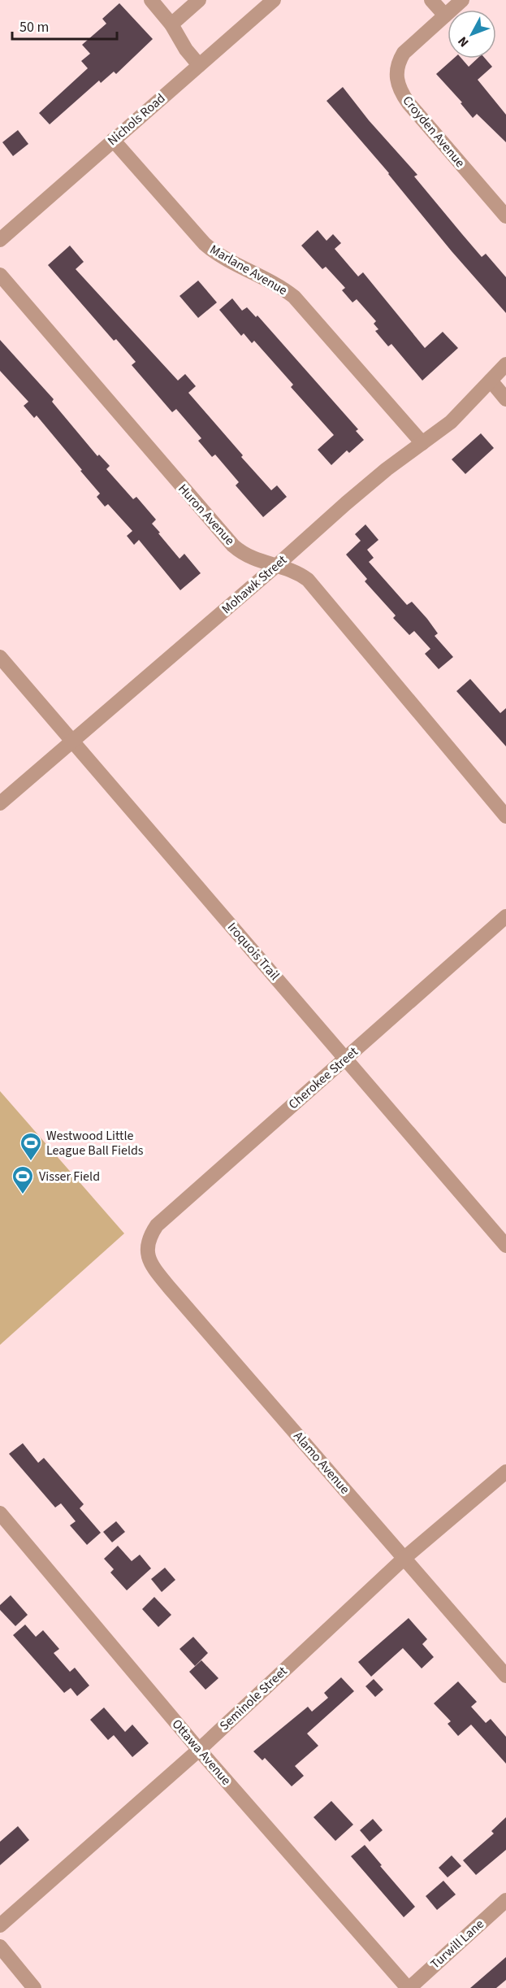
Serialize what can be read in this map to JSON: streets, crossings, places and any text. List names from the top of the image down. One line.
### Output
{"streets":{"street":["Nichols Road","Croyden Avenue","Marlane Avenue","Huron Avenue","Mohawk Street","Iroquois Trail","Cherokee Street","Alamo Avenue","Seminole Street","Ottawa Avenue","Turwill Lane"]},"crossings":[["Nichols Road","Marlane Avenue"],["Marlane Avenue","Mohawk Street"],["Huron Avenue","Mohawk Street"],["Mohawk Street","Iroquois Trail"],["Iroquois Trail","Cherokee Street"],["Cherokee Street","Alamo Avenue"],["Alamo Avenue","Seminole Street"],["Seminole Street","Ottawa Avenue"],["Ottawa Avenue","Turwill Lane"]],"places":{"sports":["Westwood Little League Ball Fields","Visser Field"]},"scale_bar":"50 m","north":"bottom left"}
